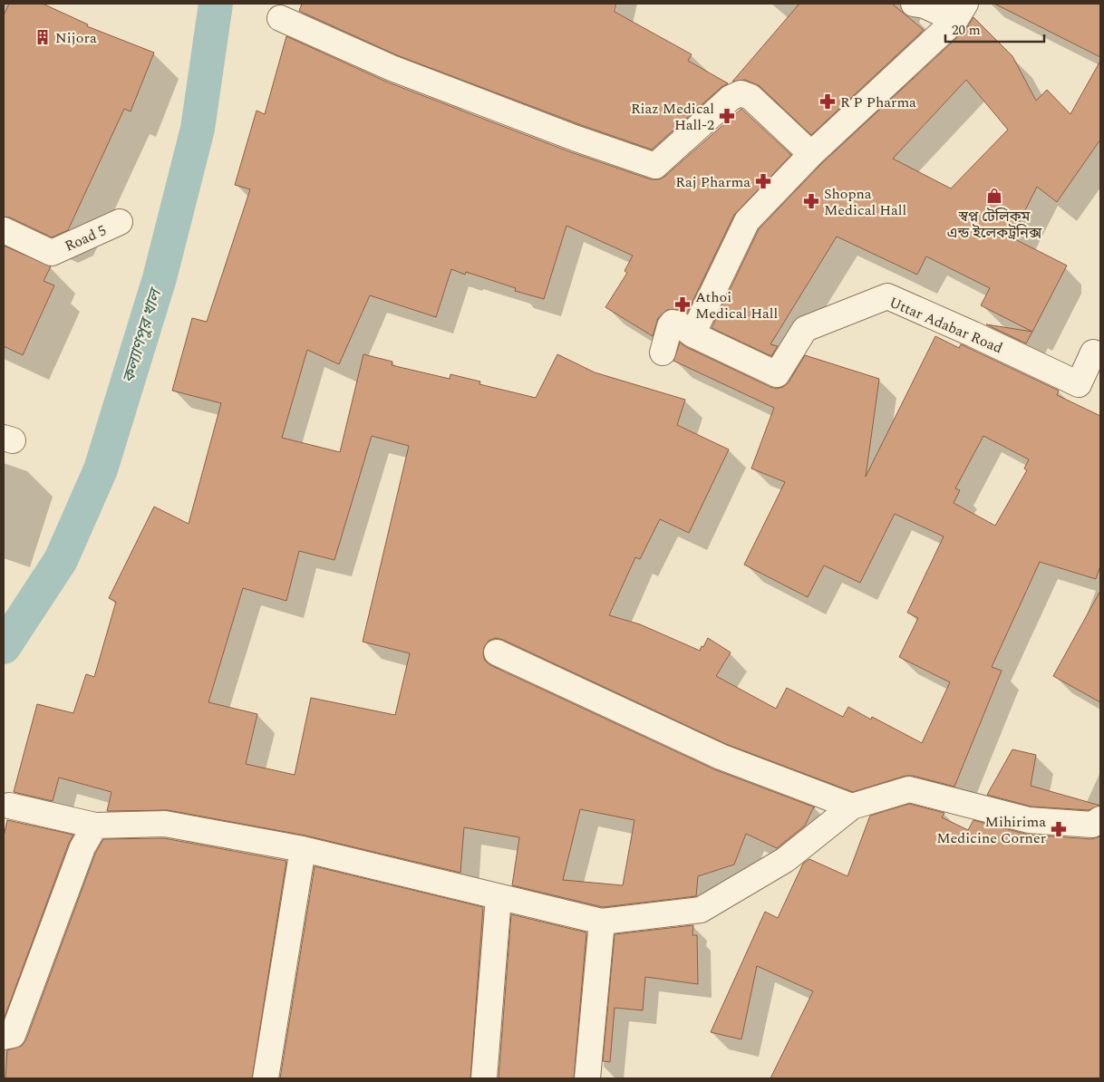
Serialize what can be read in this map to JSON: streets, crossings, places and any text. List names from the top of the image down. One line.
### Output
{"streets":{"street":["Road 5","Uttar Adabar Road"]},"water":["কল্যাণপুর খাল"],"places":{"building":["Nijora"],"pharmacy":["R P Pharma","Riaz Medical Hall-2","Raj Pharma","Shopna Medical Hall","Athoi Medical Hall","Mihirima Medicine Corner"],"shop":["স্বপ্ন টেলিকম এন্ড ইলেকট্রনিক্স"]},"scale_bar":"20 m"}
